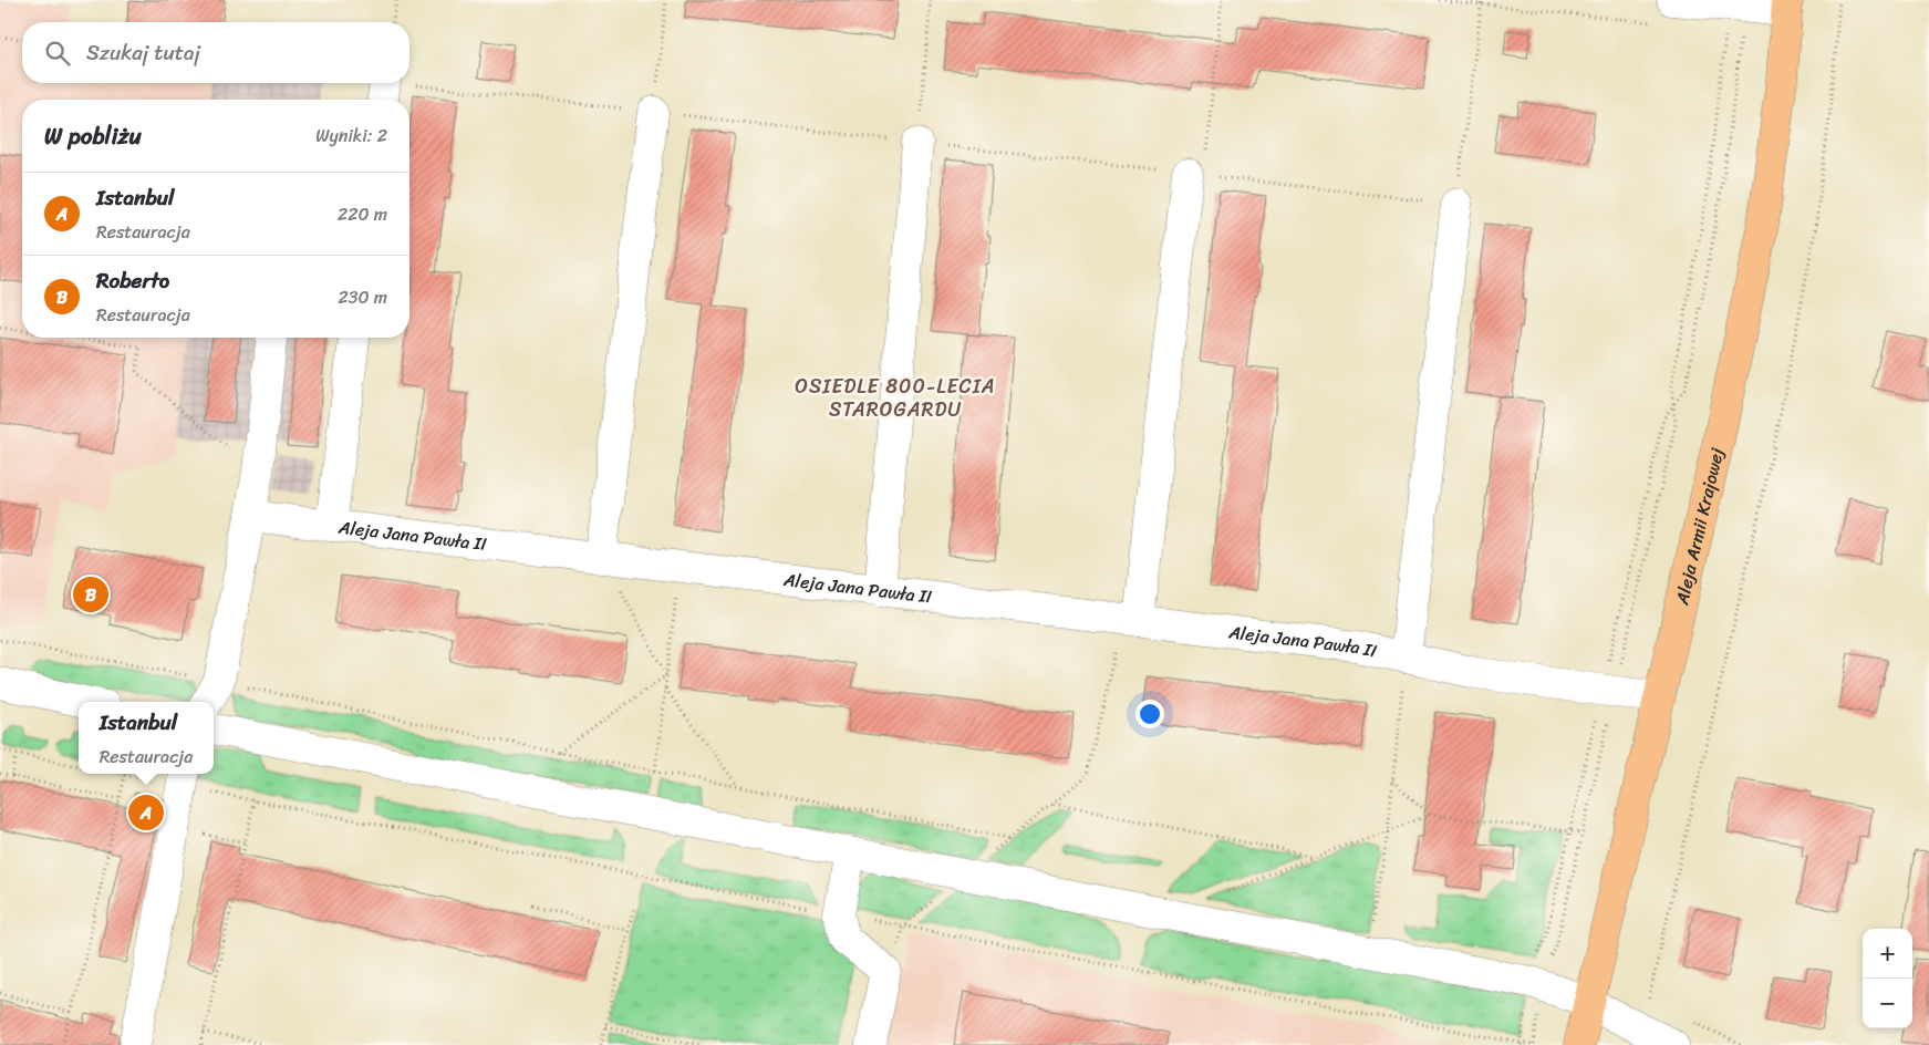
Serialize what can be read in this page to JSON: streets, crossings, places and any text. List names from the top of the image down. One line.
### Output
{"streets":{"main road":["Aleja Armii Krajowej"],"street":["Aleja Jana Pawła II"]},"crossings":[["Aleja Armii Krajowej","Aleja Jana Pawła II"]],"districts":["OSIEDLE 800-LECIA STAROGARDU"],"page":{"search":"Szukaj tutaj","heading":["W pobliżu","Wyniki: 2"],"list":[{"mark":"A","name":"Istanbul","note":"Restauracja","value":"220 m"},{"mark":"B","name":"Roberto","note":"Restauracja","value":"230 m"}],"pins":["B","A"],"popup":["Istanbul","Restauracja"],"map_buttons":["+","−"]}}
